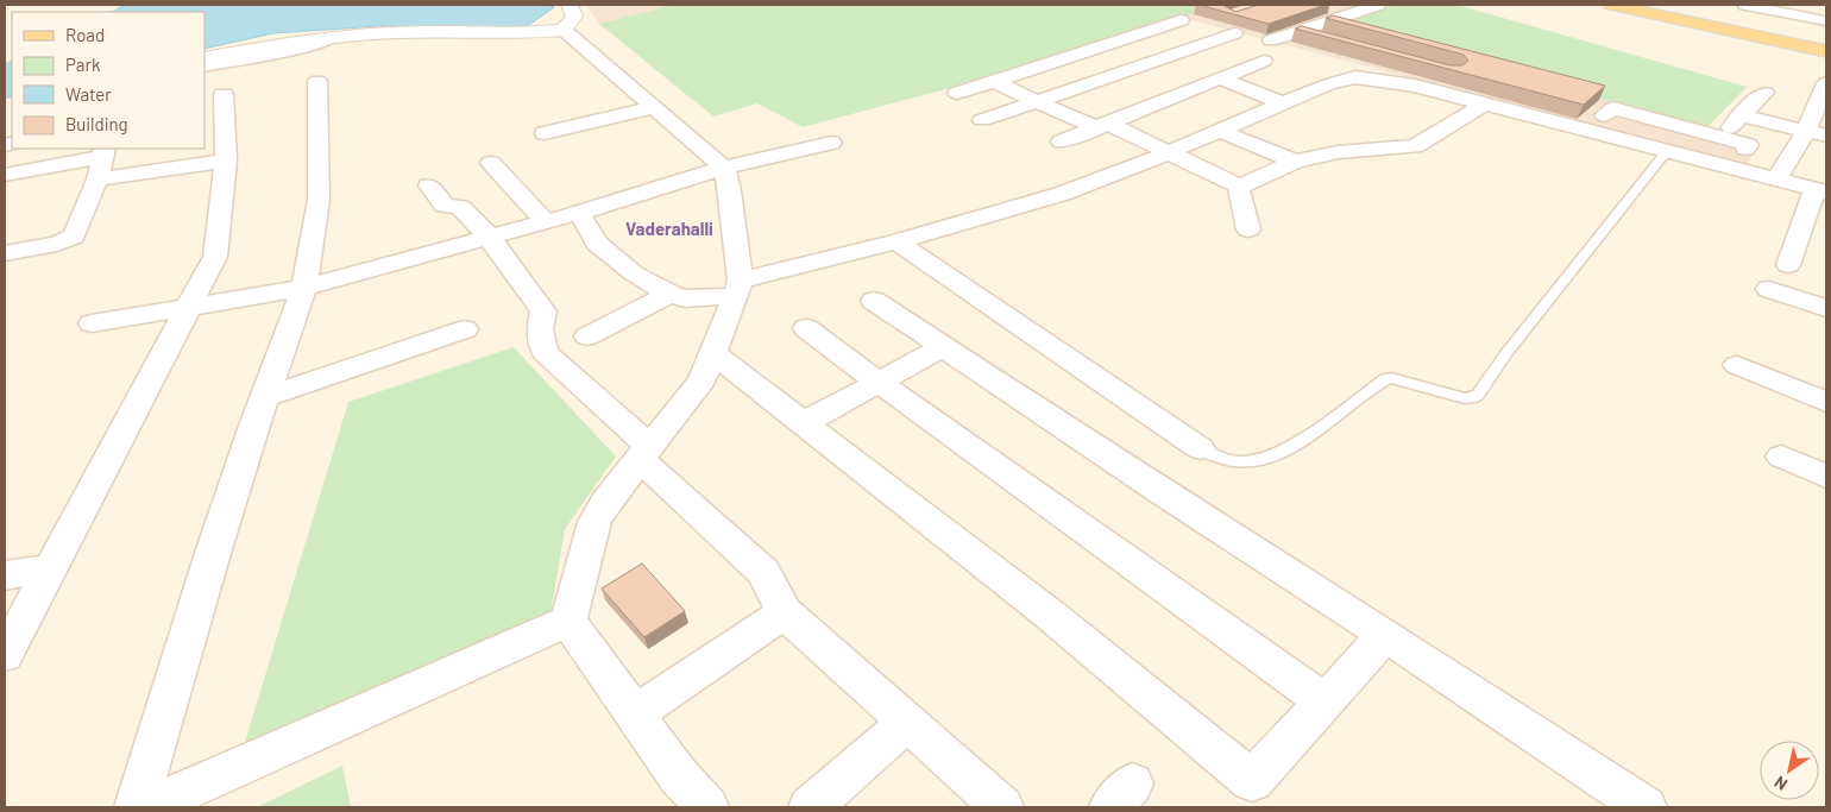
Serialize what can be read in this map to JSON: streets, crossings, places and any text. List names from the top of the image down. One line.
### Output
{"districts":["Vaderahalli"],"legend":["Road","Park","Water","Building"],"north":"bottom left"}
